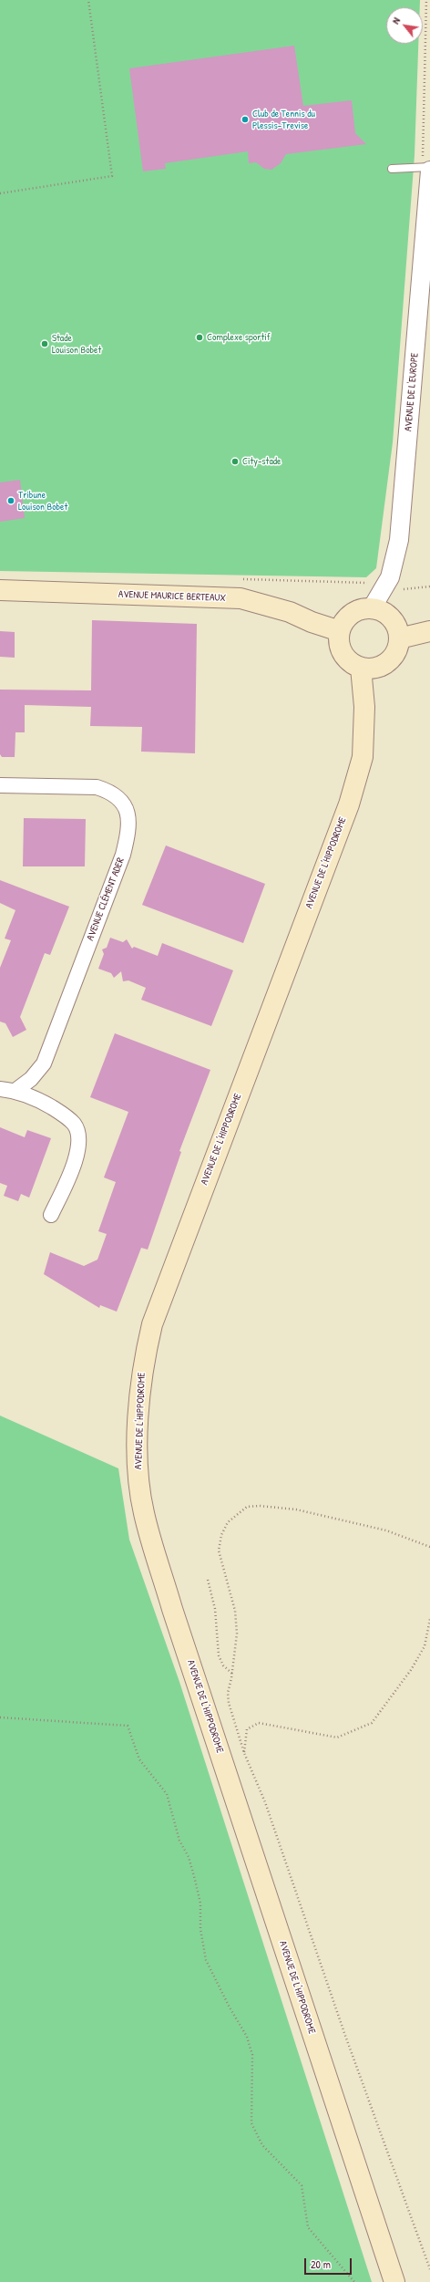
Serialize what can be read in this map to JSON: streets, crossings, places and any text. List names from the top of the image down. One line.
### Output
{"streets":{"main road":["AVENUE MAURICE BERTEAUX","AVENUE DE L'HIPPODROME"],"street":["AVENUE DE L'EUROPE","AVENUE CLÉMENT ADER"]},"crossings":[["AVENUE DE L'EUROPE","AVENUE MAURICE BERTEAUX"],["AVENUE DE L'EUROPE","AVENUE DE L'HIPPODROME"],["AVENUE MAURICE BERTEAUX","AVENUE DE L'HIPPODROME"]],"places":["Club de Tennis du Plessis-Trevise","Complexe sportif","Stade Louison Bobet","City-stade","Tribune Louison Bobet"],"scale_bar":"20 m","north":"top left"}
